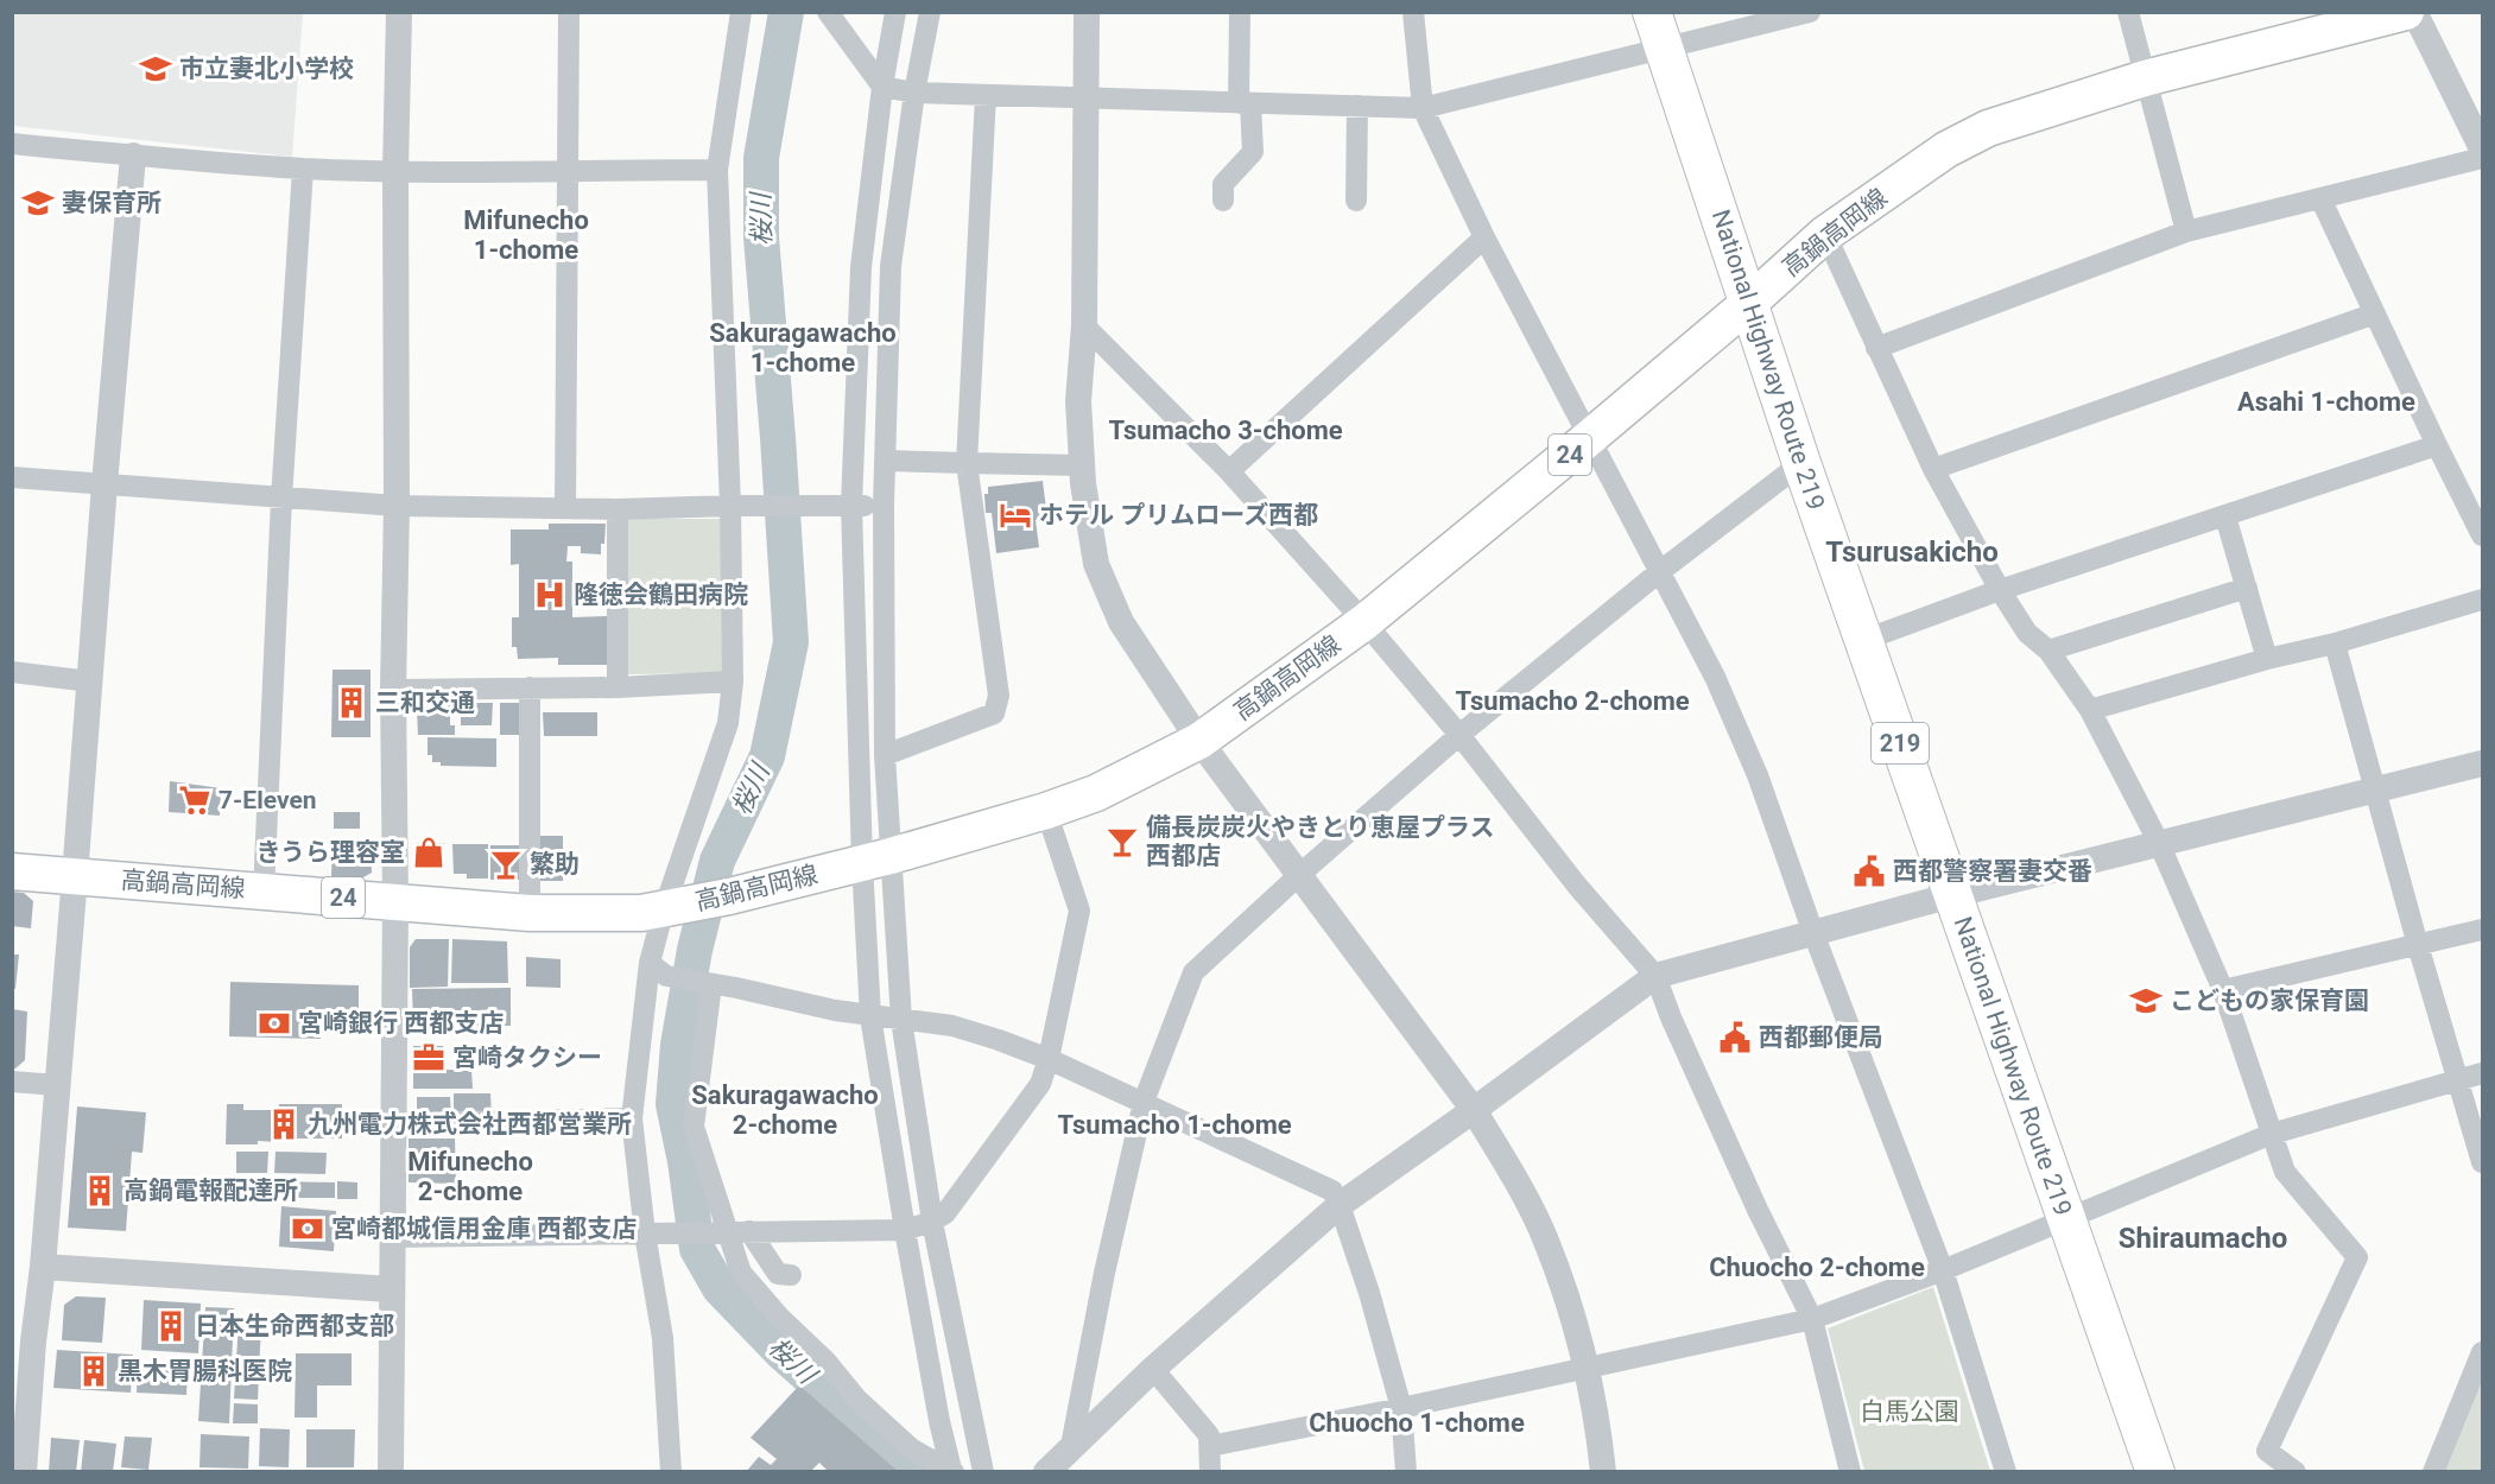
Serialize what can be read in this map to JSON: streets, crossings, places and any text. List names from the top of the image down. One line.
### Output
{"streets":{"highway":["National Highway Route 219","219"],"main road":["高鍋高岡線","24"]},"crossings":[["高鍋高岡線","National Highway Route 219"]],"districts":["Mifunecho 1-chome","Sakuragawacho 1-chome","Asahi 1-chome","Tsumacho 3-chome","Tsurusakicho","Tsumacho 2-chome","Sakuragawacho 2-chome","Tsumacho 1-chome","Mifunecho 2-chome","Shiraumacho","Chuocho 2-chome","Chuocho 1-chome"],"water":["桜川"],"parks":["白馬公園"],"places":{"school or university":["市立妻北小学校","妻保育所","こどもの家保育園"],"hotel":["ホテル プリムローズ西都"],"hospital":["隆徳会鶴田病院"],"building":["三和交通","九州電力株式会社西都営業所","高鍋電報配達所","日本生命西都支部","黒木胃腸科医院"],"supermarket":["7-Eleven"],"bar":["備長炭炭火やきとり恵屋プラス 西都店","繁助"],"shop":["きうら理容室"],"public building":["西都警察署妻交番","西都郵便局"],"bank":["宮崎銀行 西都支店","宮崎都城信用金庫 西都支店"],"office":["宮崎タクシー"]}}
